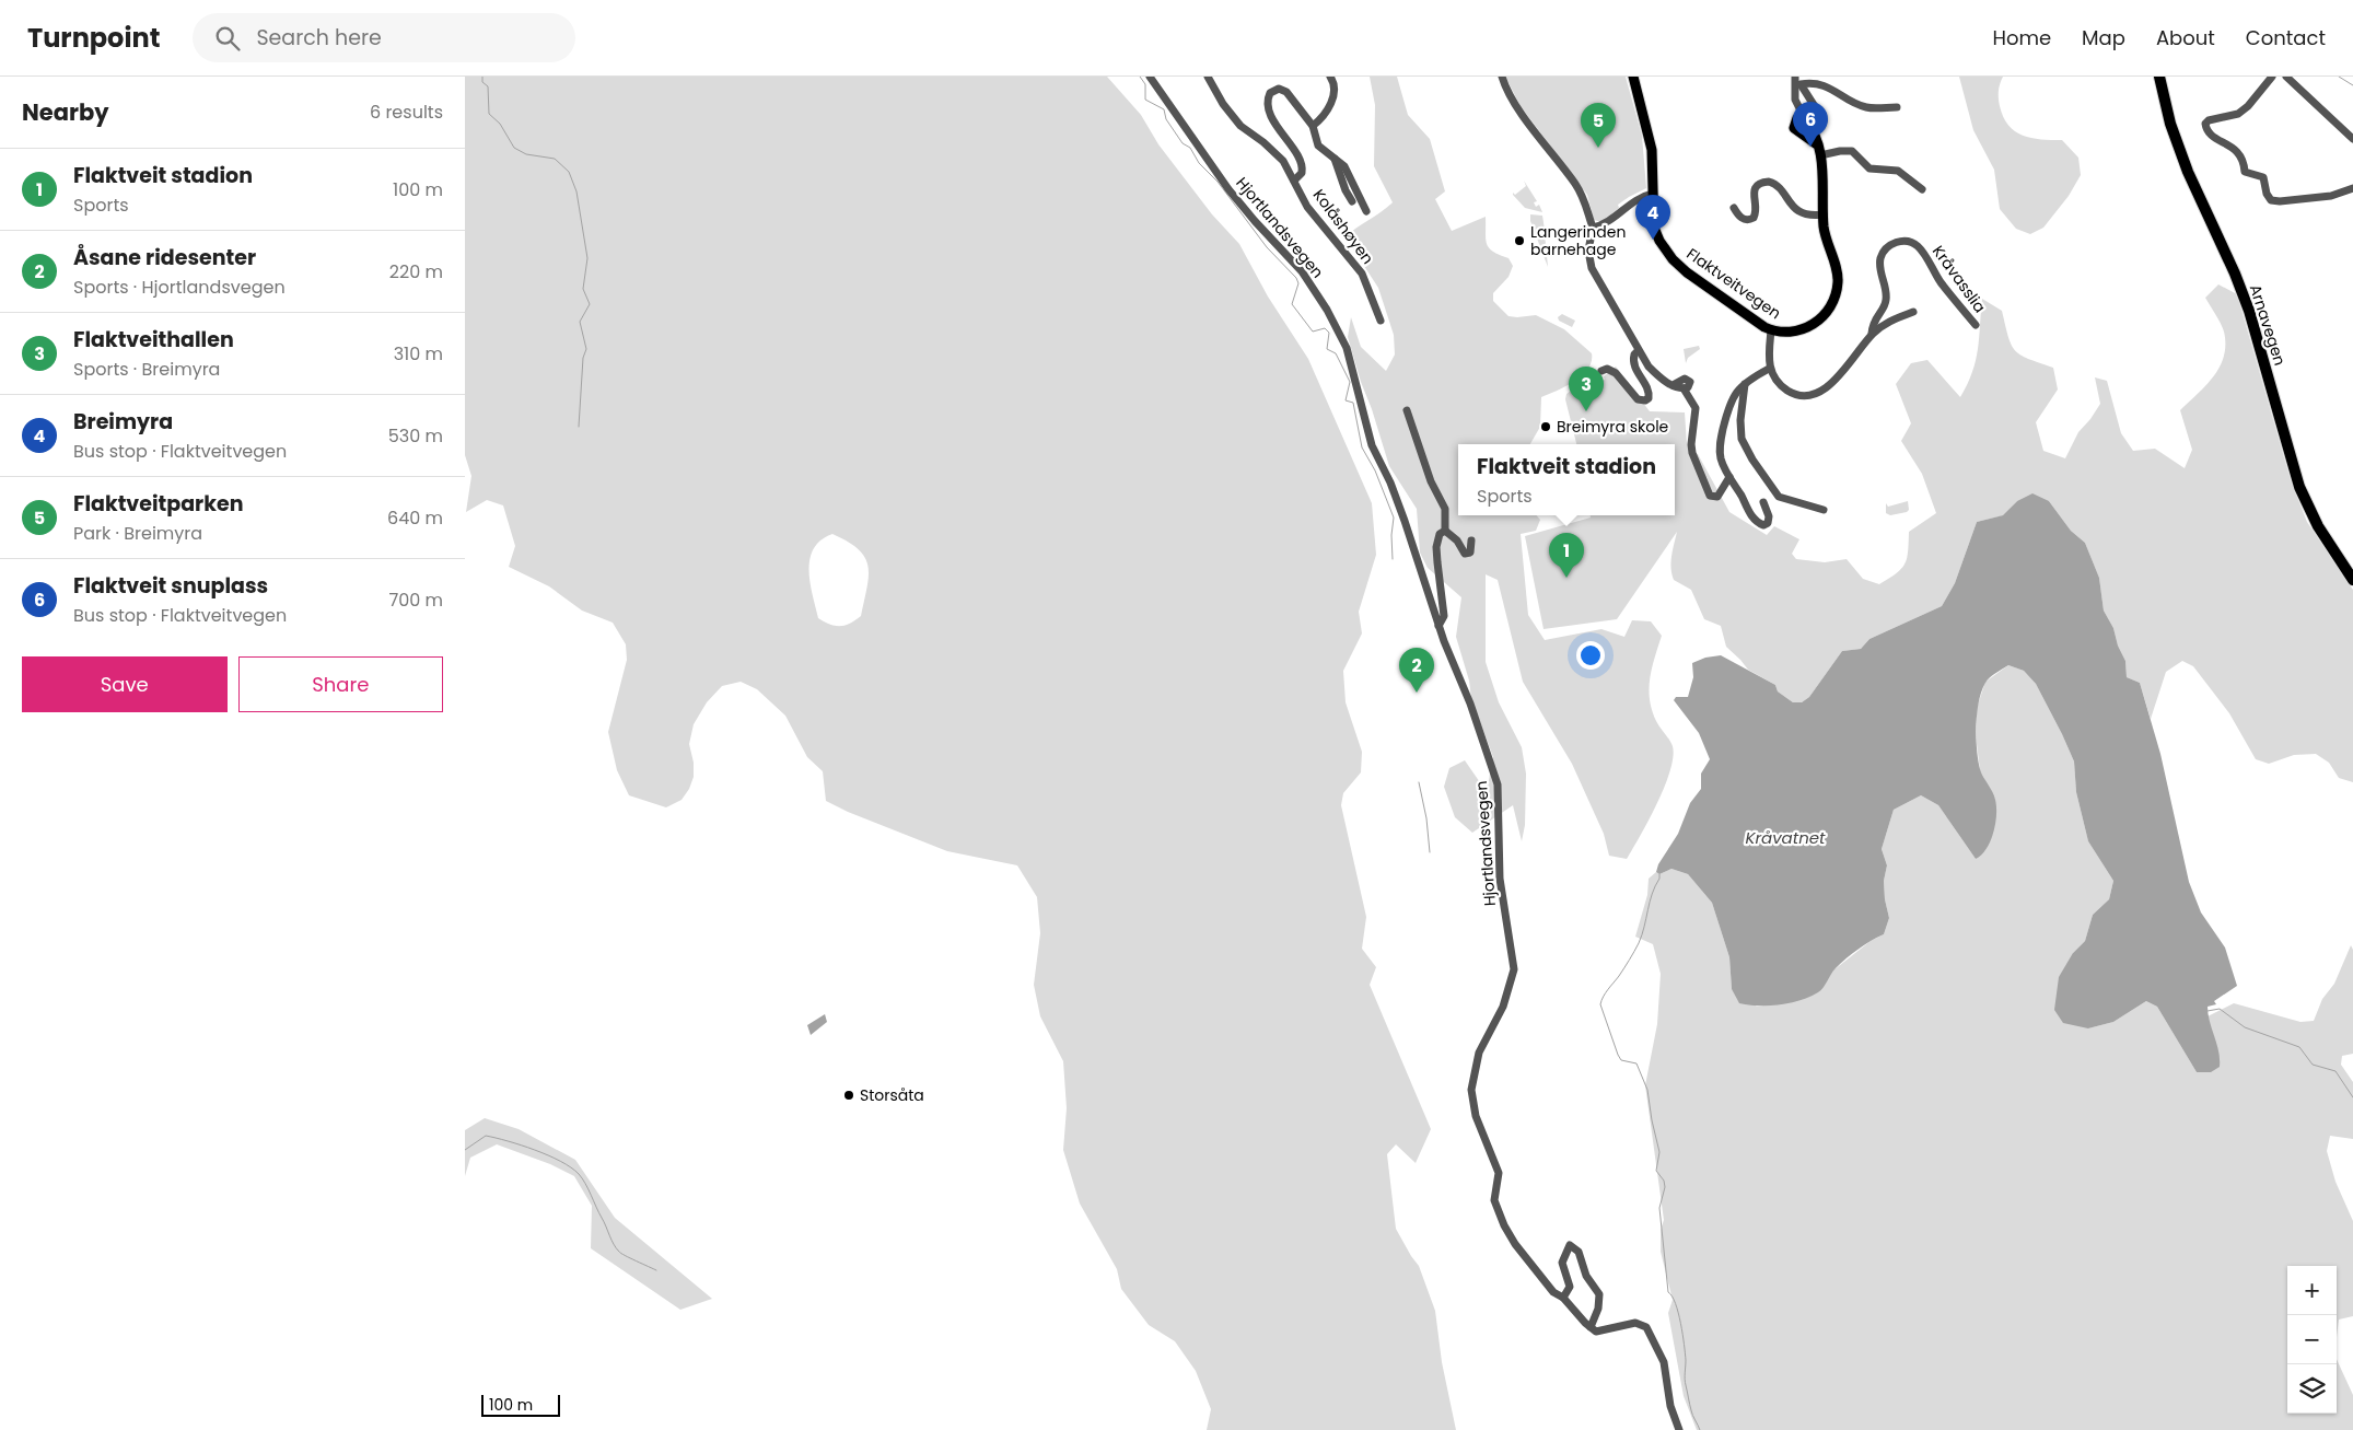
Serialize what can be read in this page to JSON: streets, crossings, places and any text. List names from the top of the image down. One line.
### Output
{"streets":{"highway":["Arnavegen"],"main road":["Flaktveitvegen"],"street":["Kolåshøyen","Hjortlandsvegen","Kråvasslia"]},"water":["Kråvatnet"],"places":["Langerinden barnehage","Breimyra skole","Storsåta"],"scale_bar":"100 m","page":{"header":"Turnpoint","search":"Search here","nav":["Home","Map","About","Contact"],"heading":["Nearby","6 results"],"pins":["6","5","4","3","1","2"],"list":[{"mark":"1","name":"Flaktveit stadion","note":"Sports","value":"100 m"},{"mark":"2","name":"Åsane ridesenter","note":"Sports · Hjortlandsvegen","value":"220 m"},{"mark":"3","name":"Flaktveithallen","note":"Sports · Breimyra","value":"310 m"},{"mark":"4","name":"Breimyra","note":"Bus stop · Flaktveitvegen","value":"530 m"},{"mark":"5","name":"Flaktveitparken","note":"Park · Breimyra","value":"640 m"},{"mark":"6","name":"Flaktveit snuplass","note":"Bus stop · Flaktveitvegen","value":"700 m"}],"popup":["Flaktveit stadion","Sports"],"buttons":["Save","Share"],"map_buttons":["+","−"],"scale":"100 m"}}
